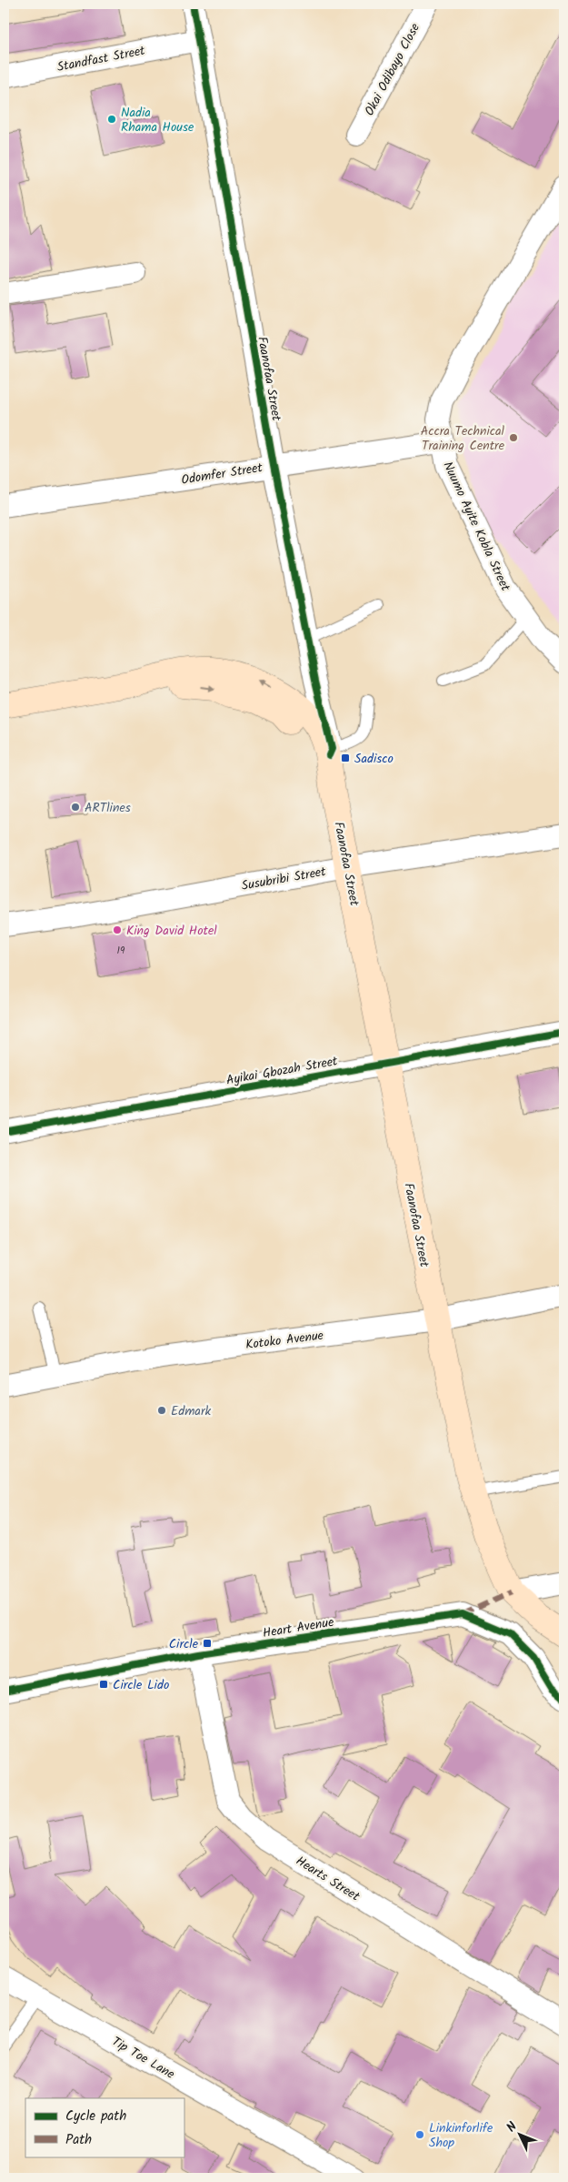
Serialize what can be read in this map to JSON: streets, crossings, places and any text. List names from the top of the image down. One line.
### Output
{"streets":{"main road":["Faanofaa Street"],"street":["Standfast Street","Okai Odibayo Close","Odomfer Street","Nuumo Ayite Kobla Street","Susubribi Street","Ayikai Gbozah Street","Kotoko Avenue","Heart Avenue","Hearts Street","Tip Toe Lane"]},"crossings":[["Standfast Street","Faanofaa Street"],["Faanofaa Street","Odomfer Street"],["Faanofaa Street","Susubribi Street"],["Faanofaa Street","Ayikai Gbozah Street"],["Faanofaa Street","Kotoko Avenue"],["Odomfer Street","Nuumo Ayite Kobla Street"],["Heart Avenue","Hearts Street"]],"places":{"other":["Nadia Rhama House","Accra Technical Training Centre","ARTlines","King David Hotel","Edmark","Linkinforlife Shop"],"transit":["Sadisco","Circle","Circle Lido"]},"house_numbers":["19"],"legend":["Cycle path","Path"],"north":"top left"}
